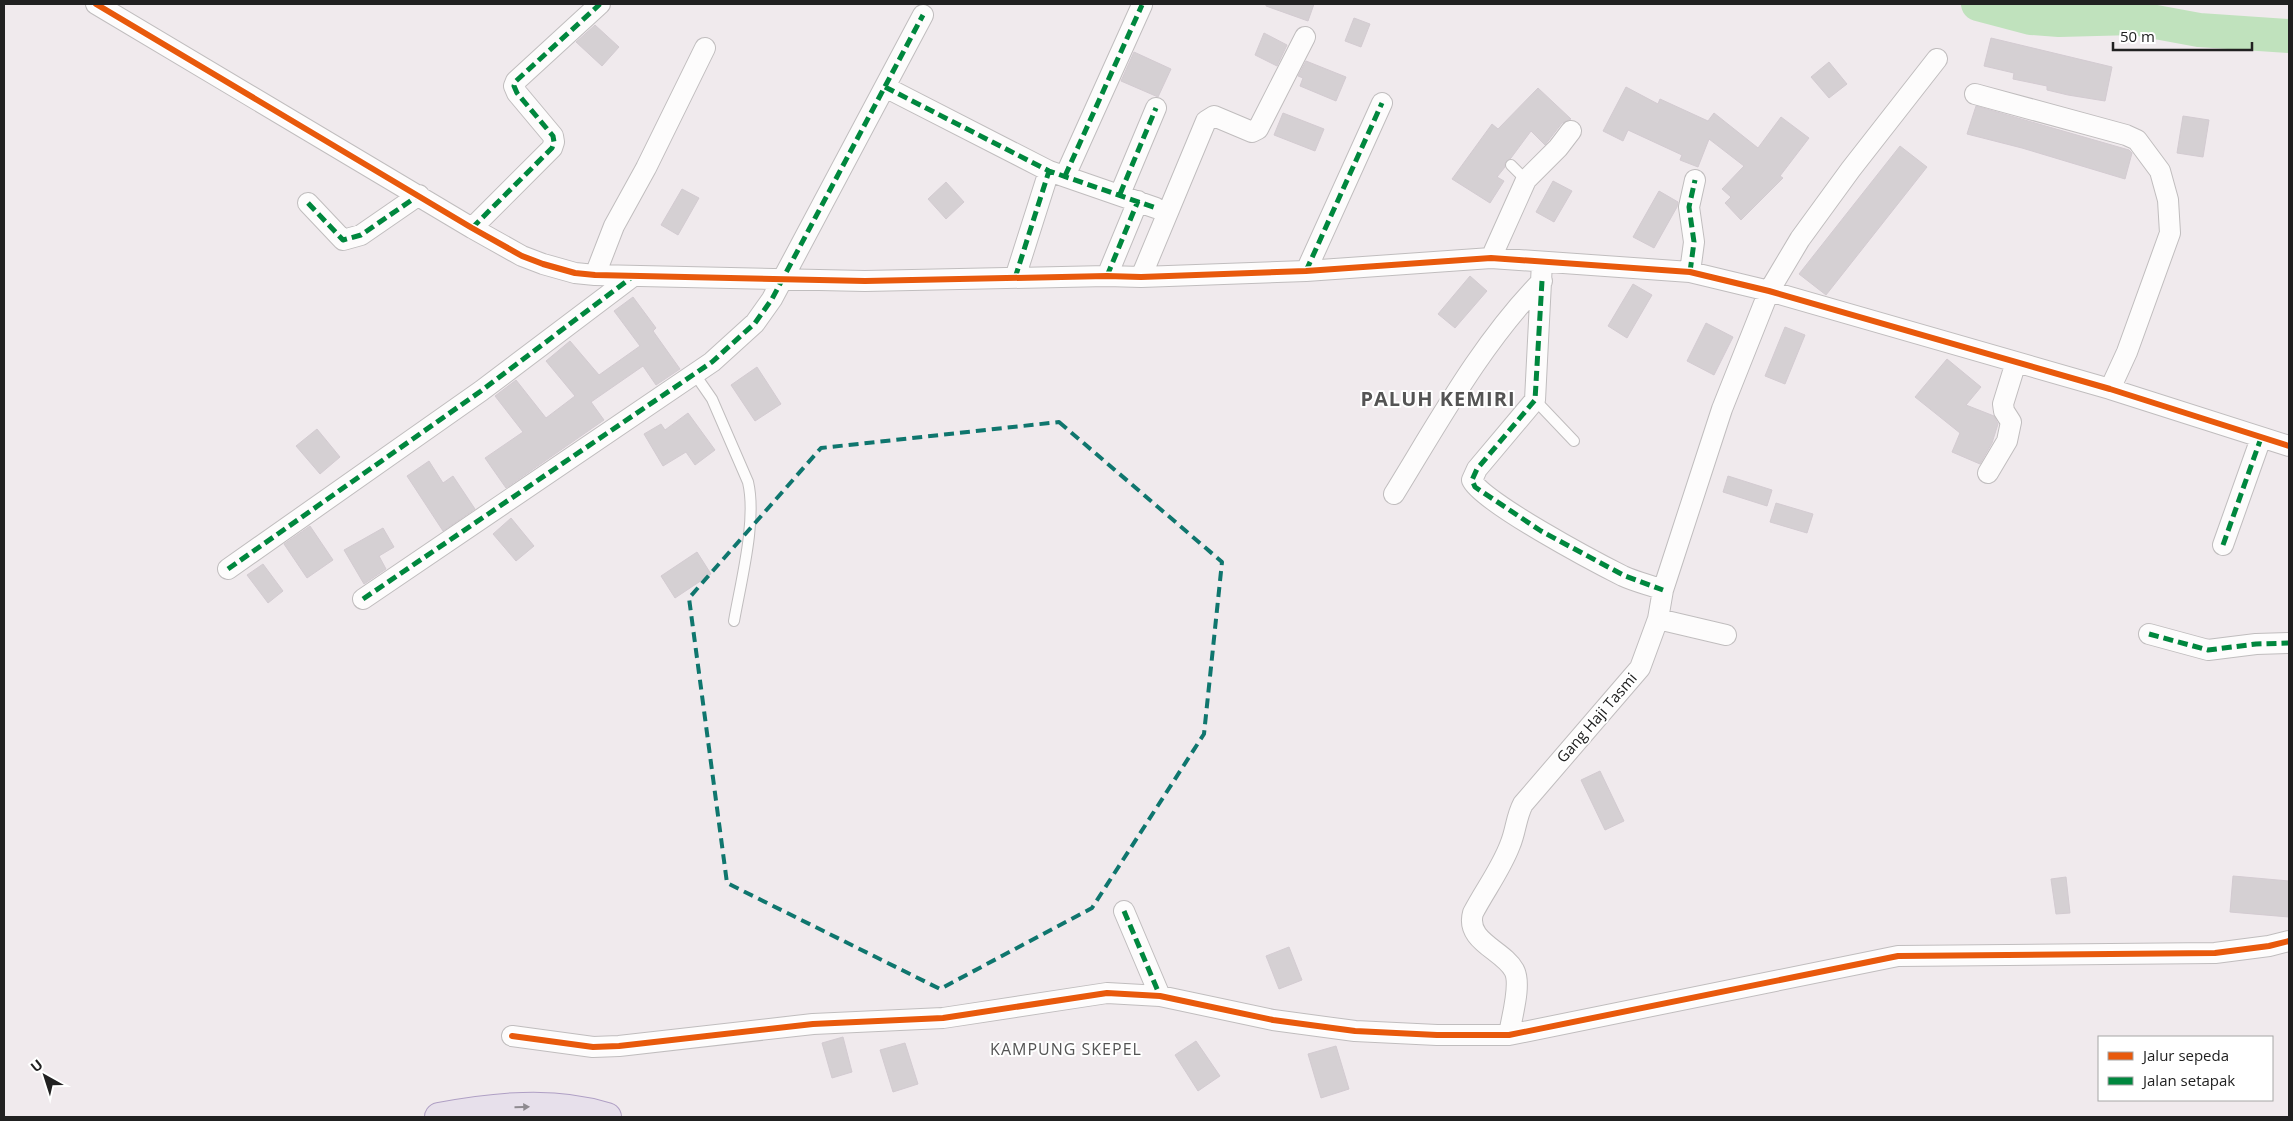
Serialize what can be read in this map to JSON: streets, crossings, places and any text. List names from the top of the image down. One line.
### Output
{"streets":{"street":["Gang Haji Tasmi"]},"districts":["PALUH KEMIRI","KAMPUNG SKEPEL"],"legend":["Jalur sepeda","Jalan setapak"],"scale_bar":"50 m","north":"top left"}
